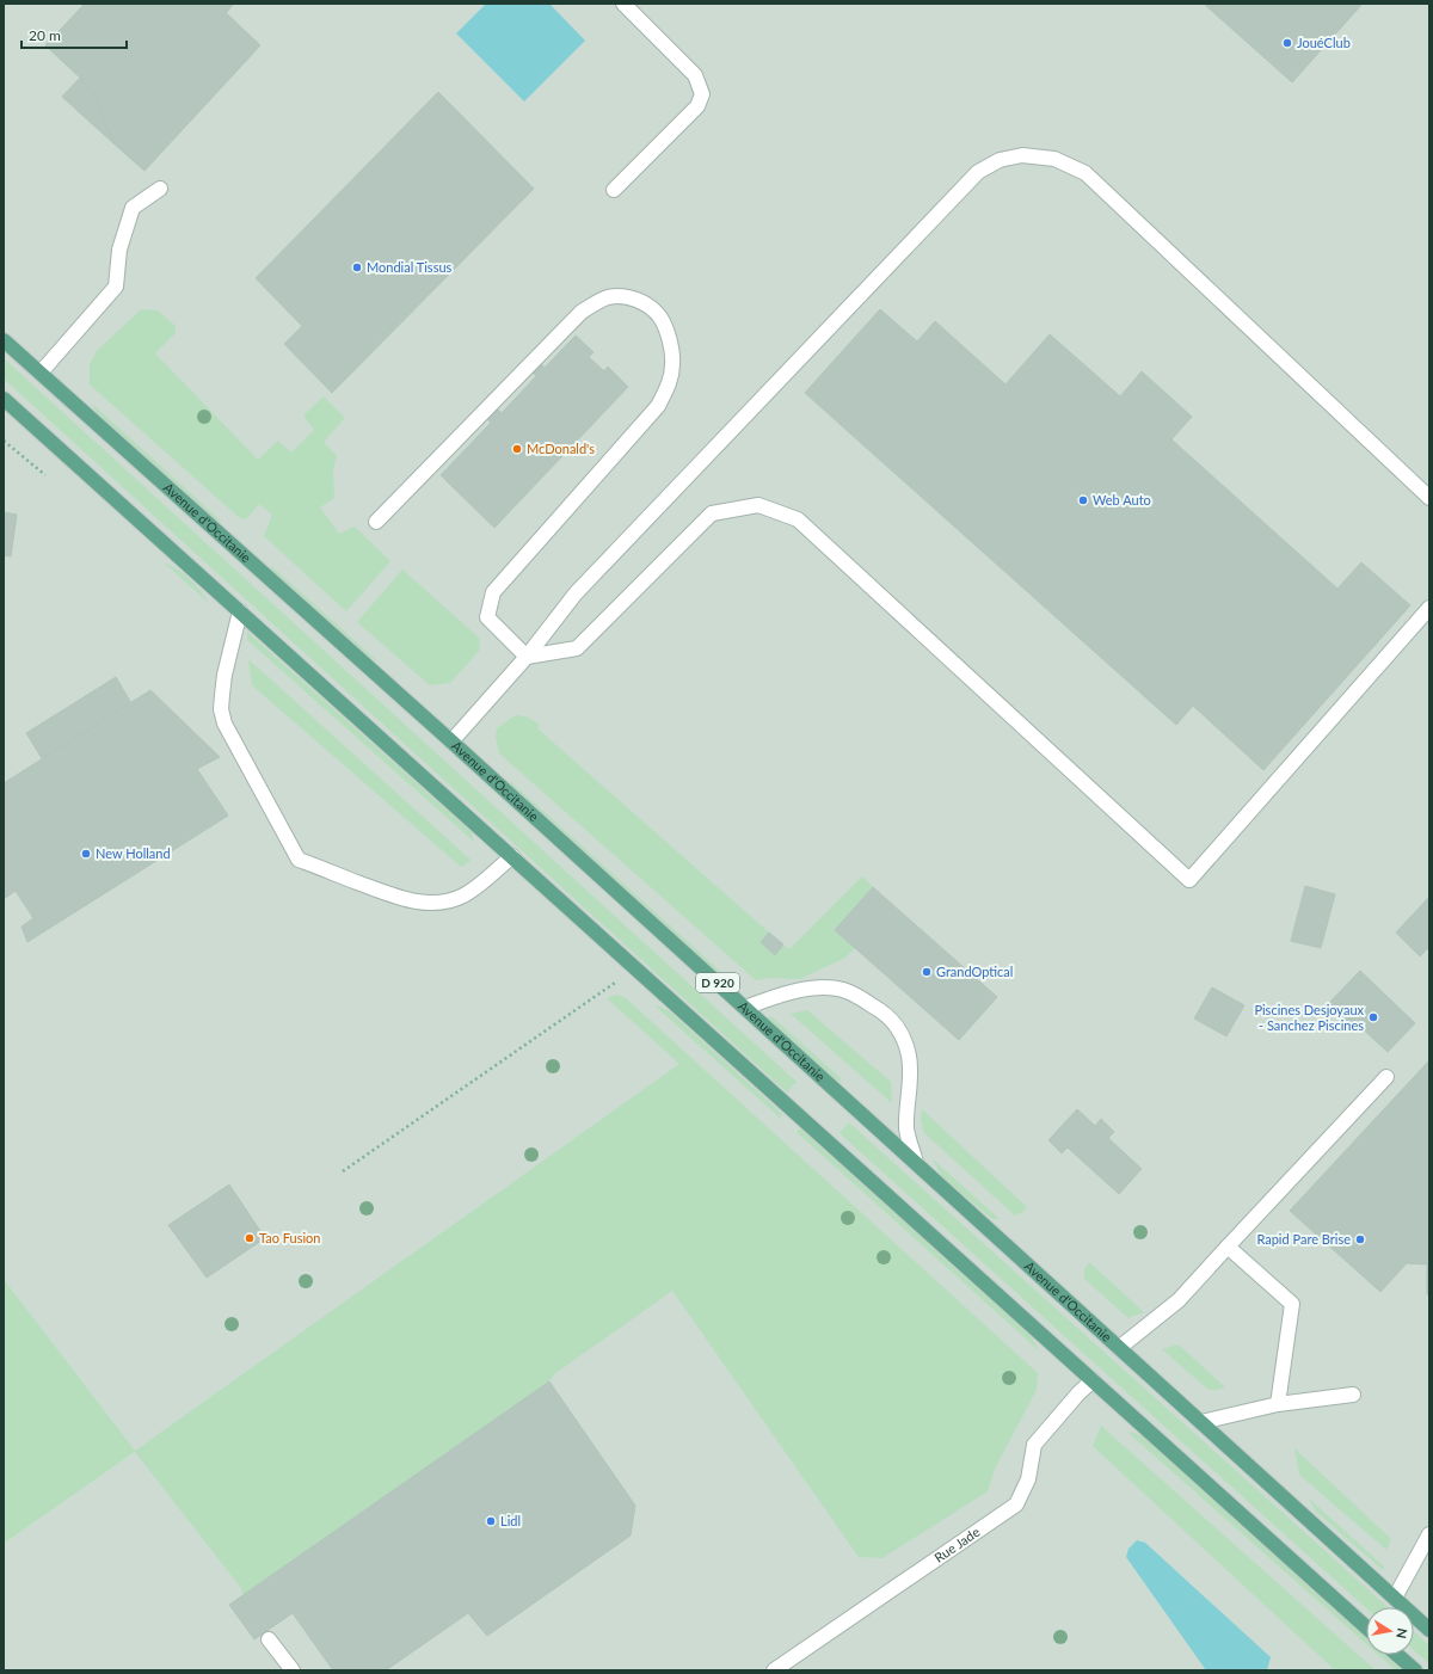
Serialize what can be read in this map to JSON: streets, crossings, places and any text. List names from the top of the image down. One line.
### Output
{"streets":{"main road":["Avenue d'Occitanie","D 920"],"street":["Rue Jade"]},"places":["JouéClub","Mondial Tissus","McDonald's","Web Auto","New Holland","GrandOptical","Piscines Desjoyaux - Sanchez Piscines","Tao Fusion","Rapid Pare Brise","Lidl"],"scale_bar":"20 m","north":"right"}
